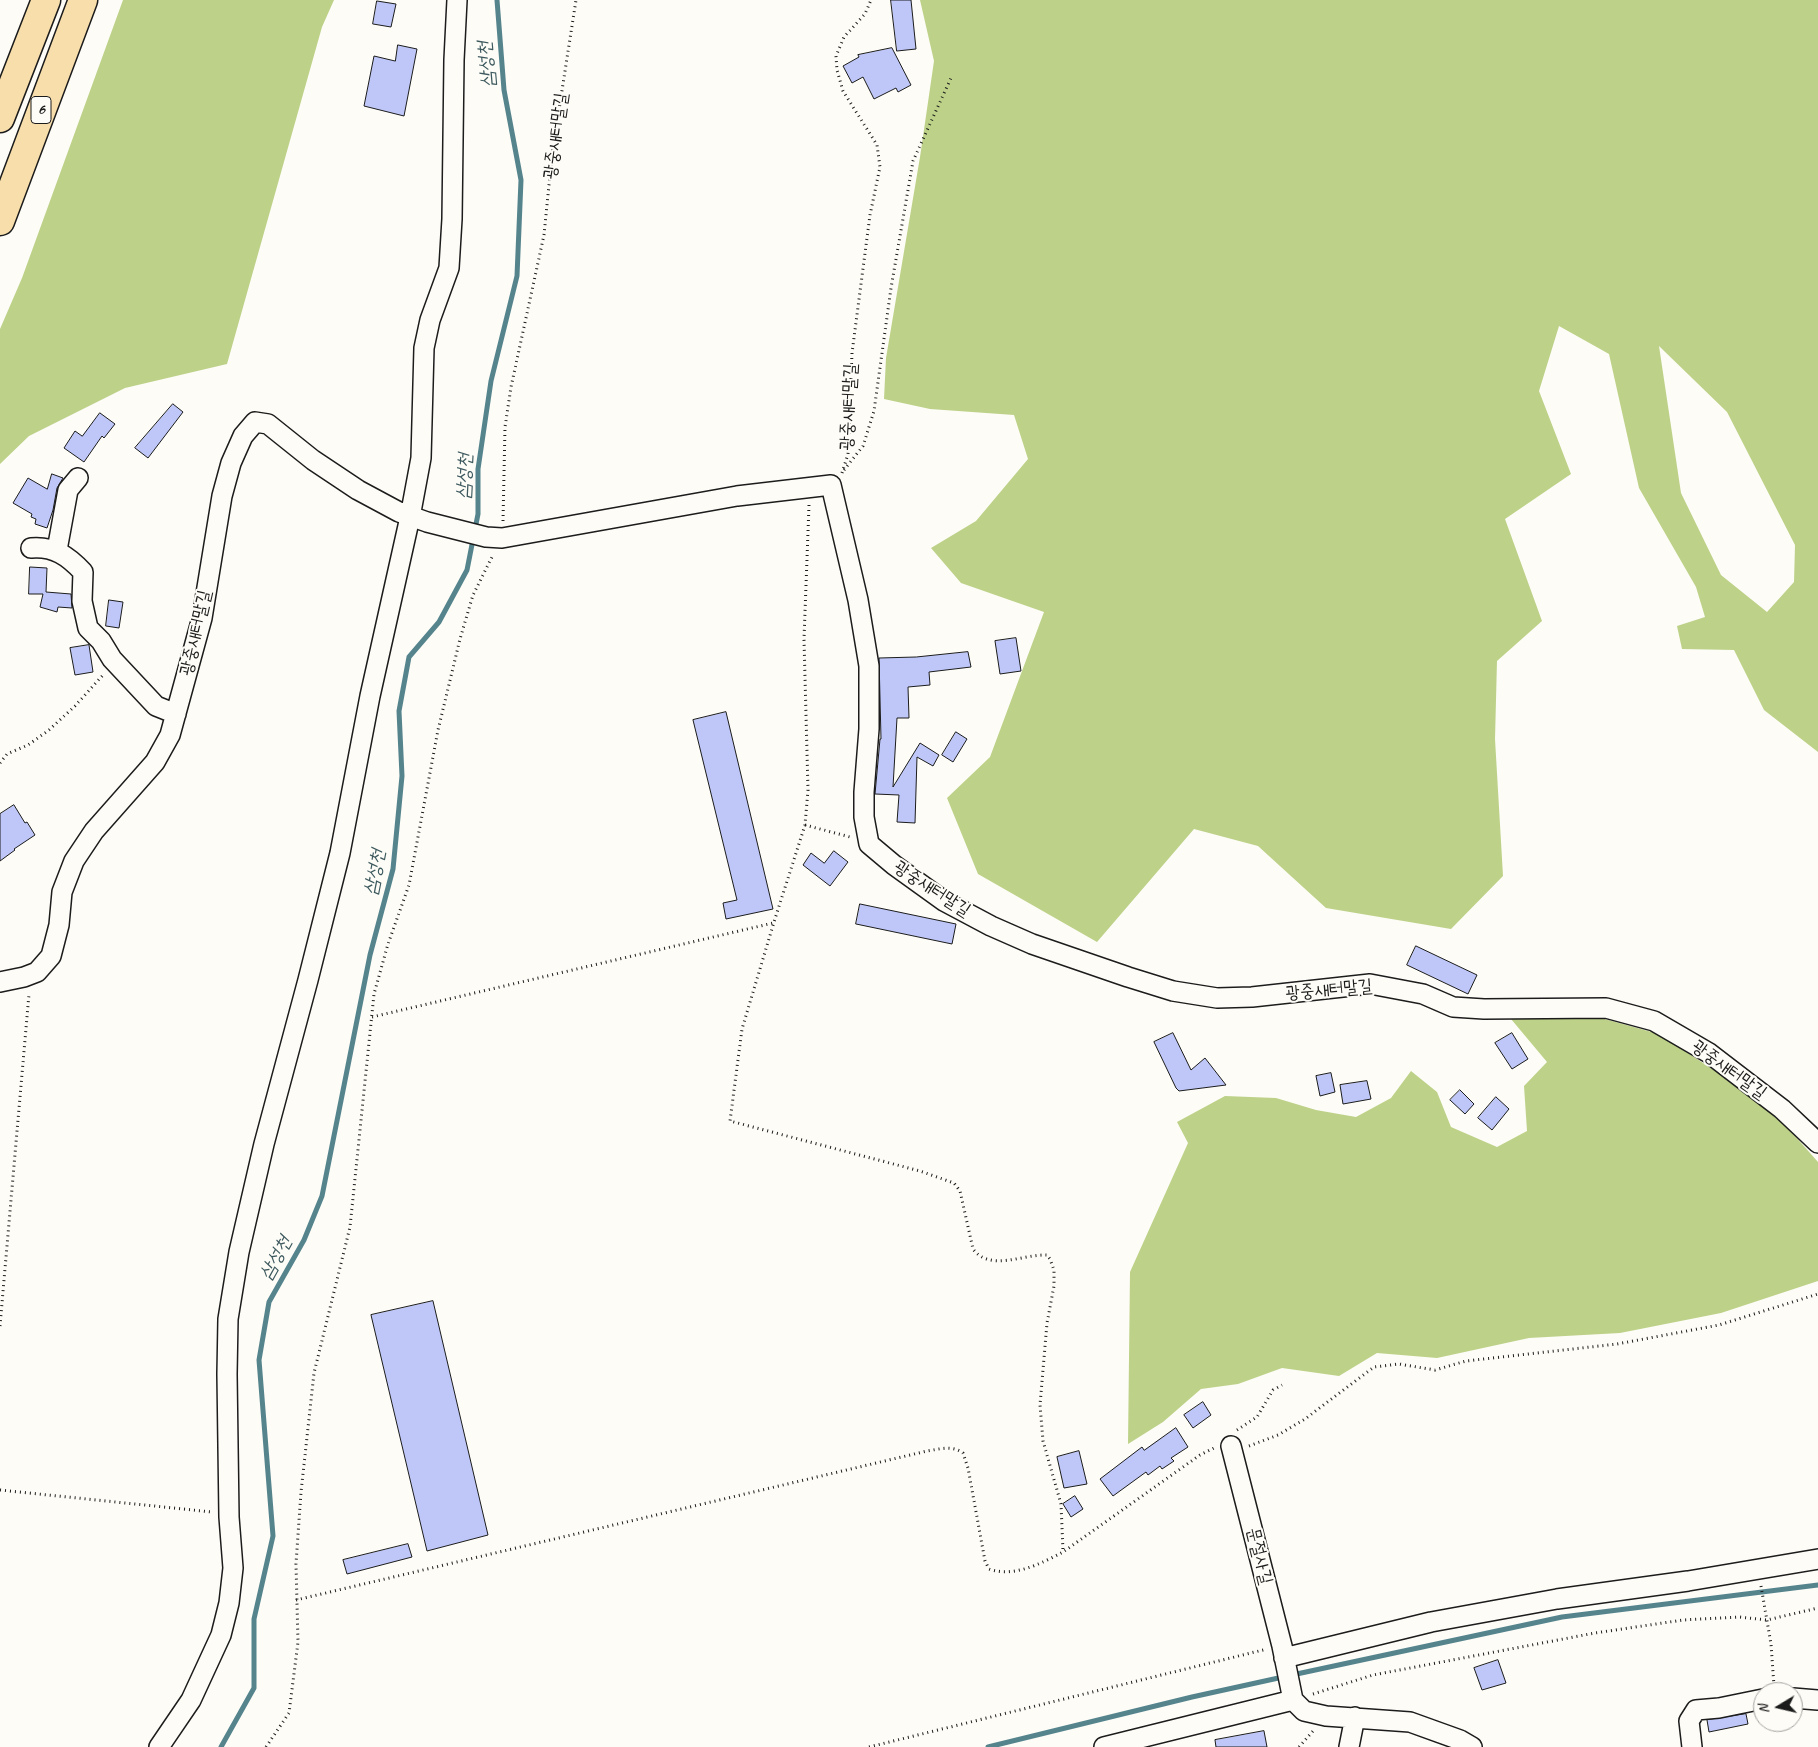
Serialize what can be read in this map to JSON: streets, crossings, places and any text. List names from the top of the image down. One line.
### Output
{"streets":{"highway":["6"],"street":["광중새터말길","문절사길"]},"water":["삼성천"],"north":"left"}
